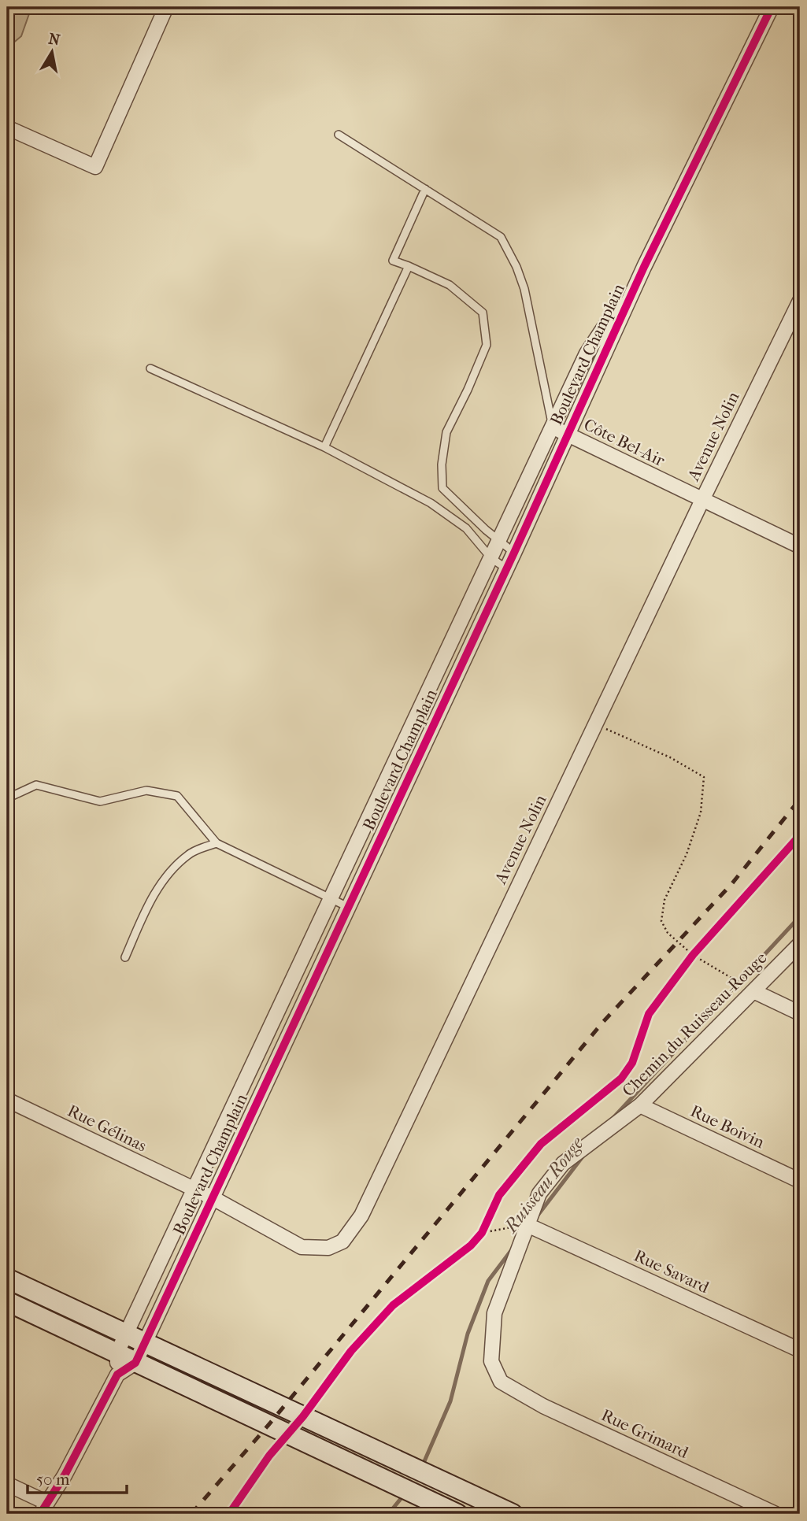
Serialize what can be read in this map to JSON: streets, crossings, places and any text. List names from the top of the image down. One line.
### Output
{"streets":{"street":["Boulevard Champlain","Avenue Nolin","Côte Bel-Air","Chemin du Ruisseau-Rouge","Rue Boivin","Rue Gélinas","Rue Savard","Rue Grimard"]},"crossings":[["Boulevard Champlain","Avenue Nolin"],["Boulevard Champlain","Côte Bel-Air"],["Boulevard Champlain","Rue Gélinas"],["Avenue Nolin","Côte Bel-Air"],["Avenue Nolin","Rue Gélinas"],["Chemin du Ruisseau-Rouge","Rue Boivin"],["Chemin du Ruisseau-Rouge","Rue Savard"],["Chemin du Ruisseau-Rouge","Rue Grimard"]],"water":["Ruisseau Rouge"],"scale_bar":"50 m","north":"top"}
